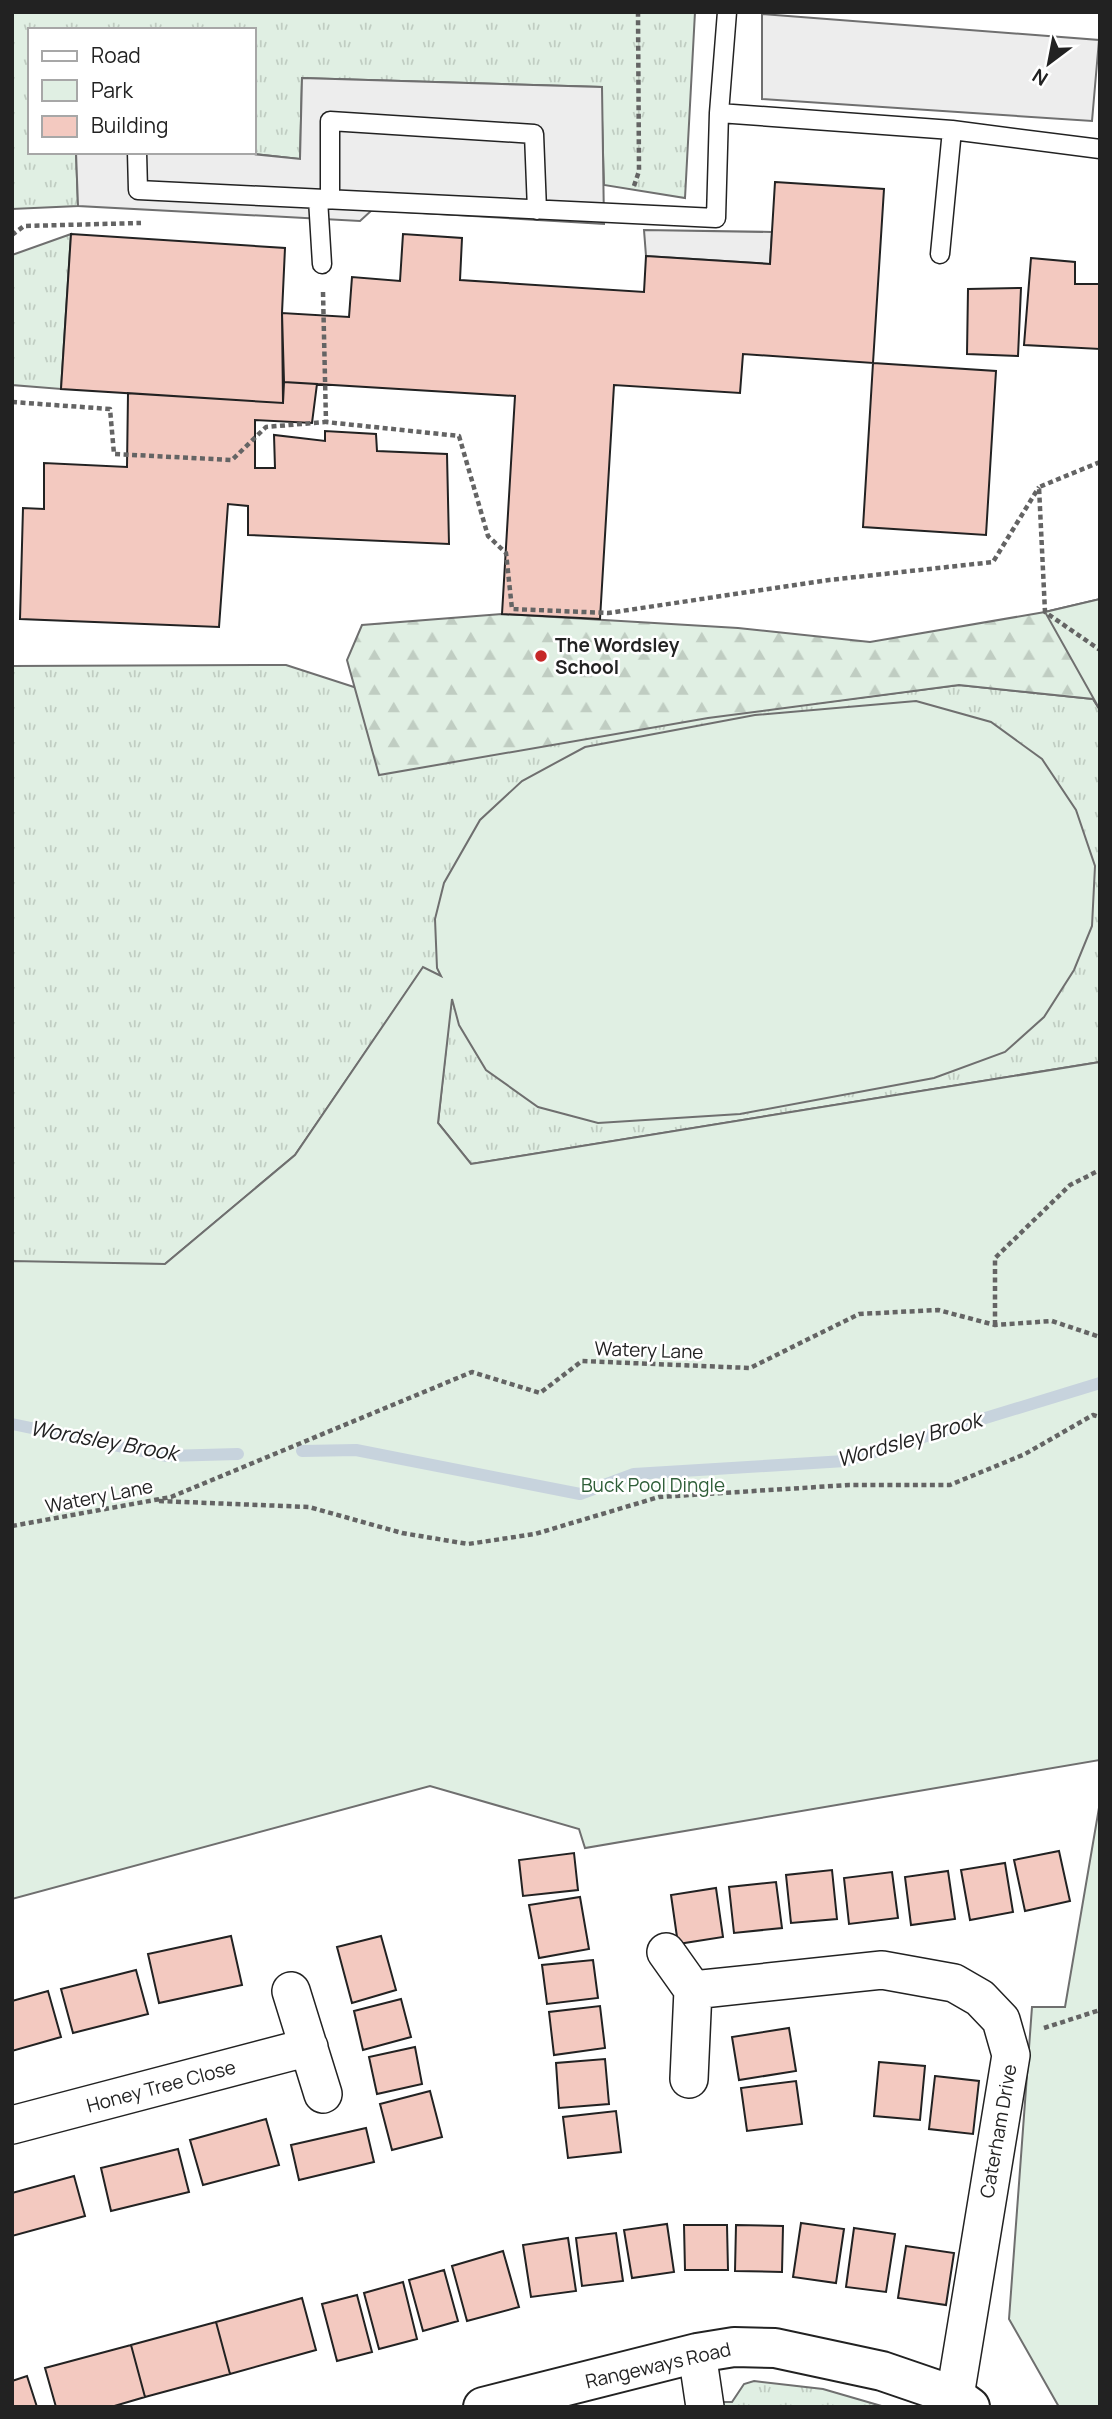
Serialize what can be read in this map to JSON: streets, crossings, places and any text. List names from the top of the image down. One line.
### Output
{"streets":{"street":["Honey Tree Close","Caterham Drive","Rangeways Road"],"path":["Watery Lane"]},"crossings":[["Caterham Drive","Rangeways Road"]],"water":["Wordsley Brook"],"parks":["Buck Pool Dingle"],"places":["The Wordsley School"],"legend":["Road","Park","Building"],"north":"bottom left"}
